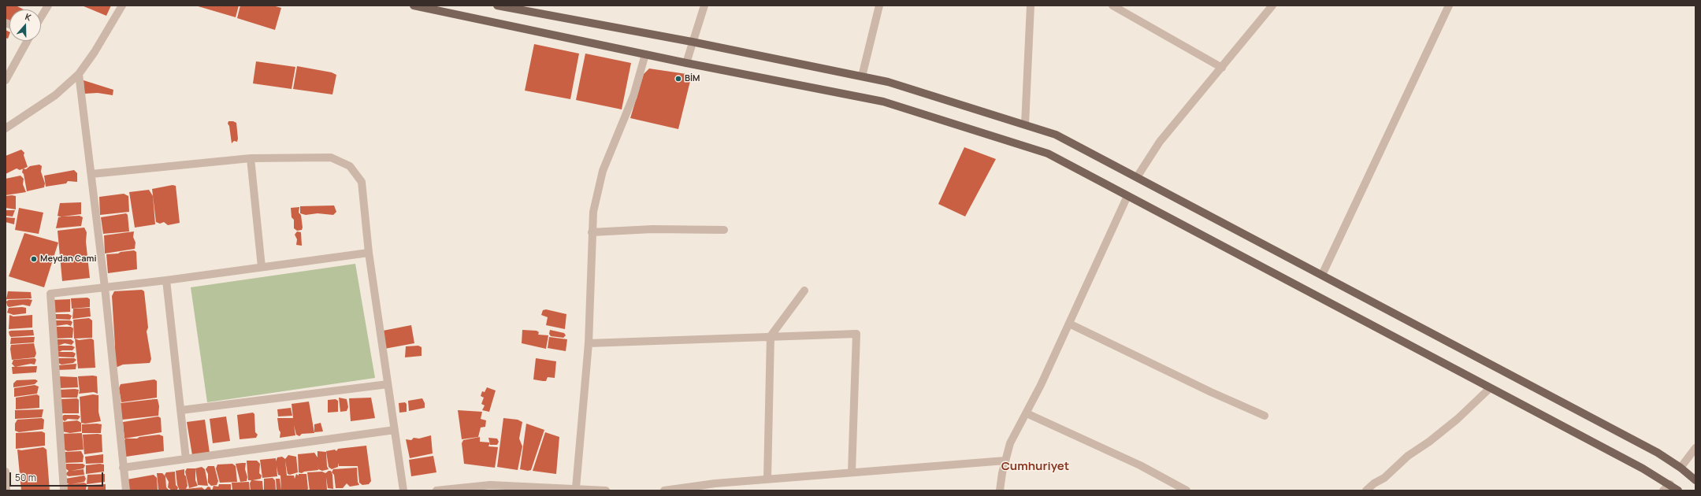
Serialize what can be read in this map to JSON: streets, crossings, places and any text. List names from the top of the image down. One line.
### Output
{"districts":["Cumhuriyet"],"places":["BİM","Meydan Cami"],"scale_bar":"50 m","north":"top"}
